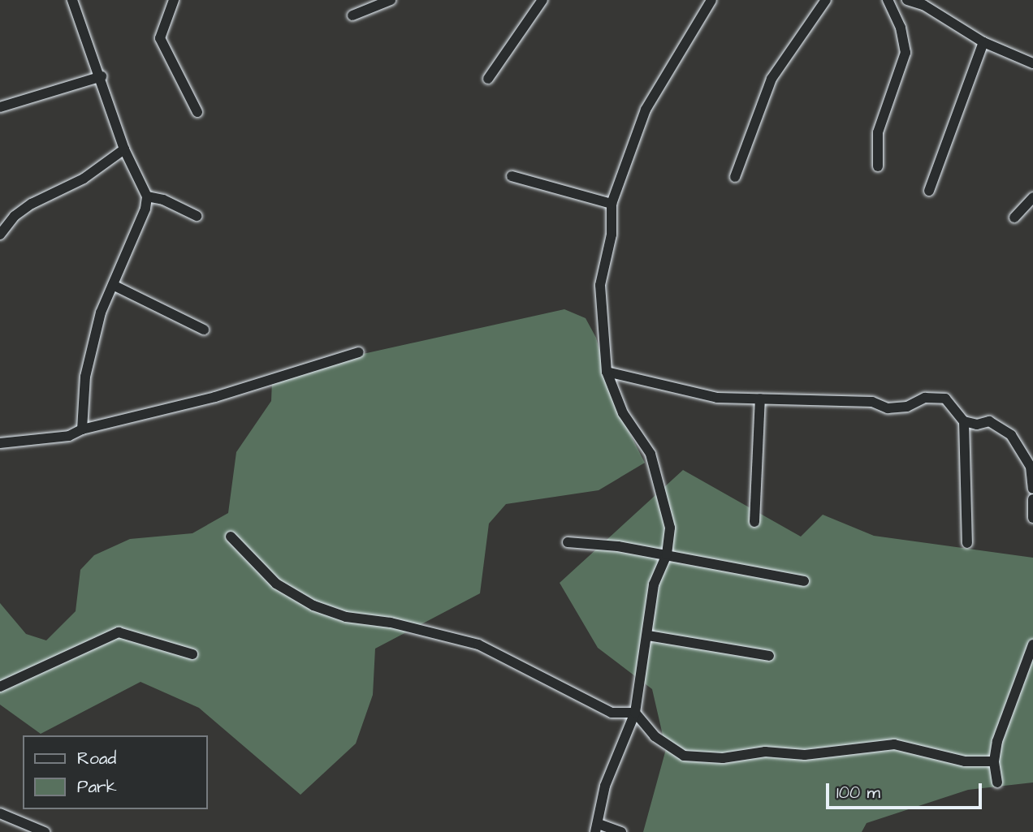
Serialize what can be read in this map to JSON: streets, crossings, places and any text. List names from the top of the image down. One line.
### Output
{"legend":["Road","Park"],"scale_bar":"100 m"}
